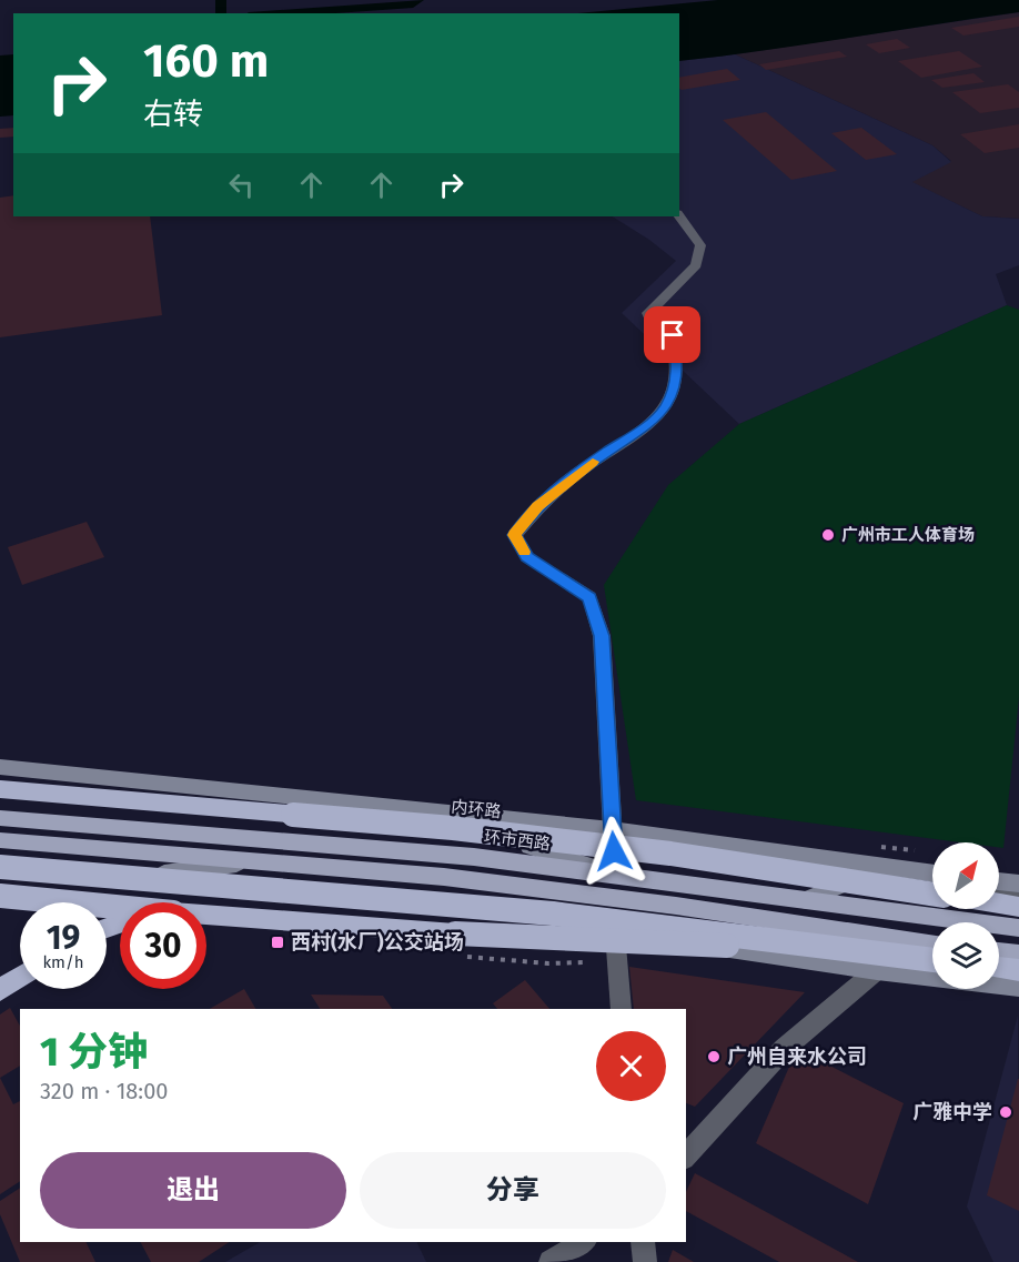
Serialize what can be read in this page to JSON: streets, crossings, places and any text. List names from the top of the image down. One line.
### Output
{"streets":{"highway":["内环路"],"main road":["环市西路"]},"places":{"other":["广州市工人体育场","广州自来水公司","广雅中学"],"transit":["西村(水厂)公交站场"]},"north":"top right","page":{"turn":["160 m","右转"],"speed":"19 km/h","limit":"30","heading":["1 分钟","320 m · 18:00"],"buttons":["退出","分享"]}}
